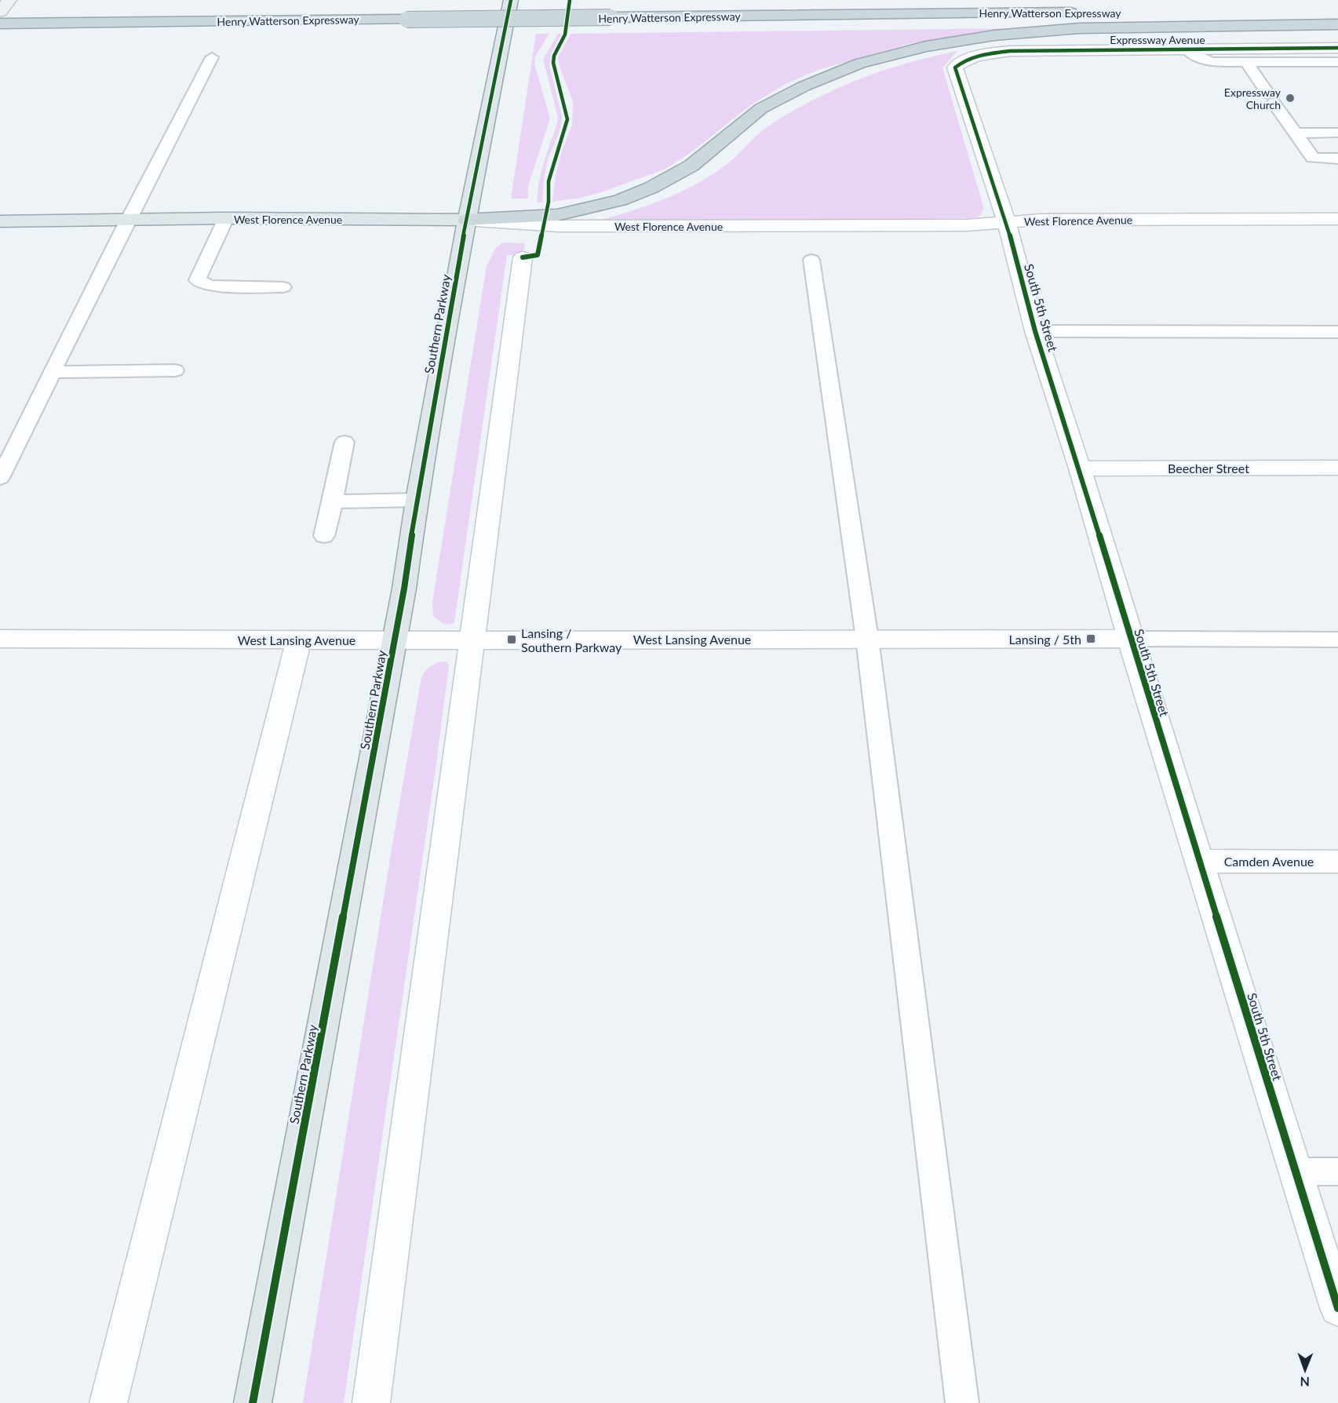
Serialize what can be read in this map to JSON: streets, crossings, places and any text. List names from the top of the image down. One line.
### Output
{"streets":{"highway":["Henry Watterson Expressway"],"main road":["West Florence Avenue","Southern Parkway"],"street":["Expressway Avenue","South 5th Street","Beecher Street","West Lansing Avenue","Camden Avenue"]},"crossings":[["Expressway Avenue","South 5th Street"],["West Florence Avenue","South 5th Street"],["West Florence Avenue","Southern Parkway"],["South 5th Street","Beecher Street"],["South 5th Street","West Lansing Avenue"],["South 5th Street","Camden Avenue"],["Southern Parkway","West Lansing Avenue"]],"places":{"other":["Expressway Church"],"transit":["Lansing / 5th","Lansing / Southern Parkway"]},"north":"bottom"}
